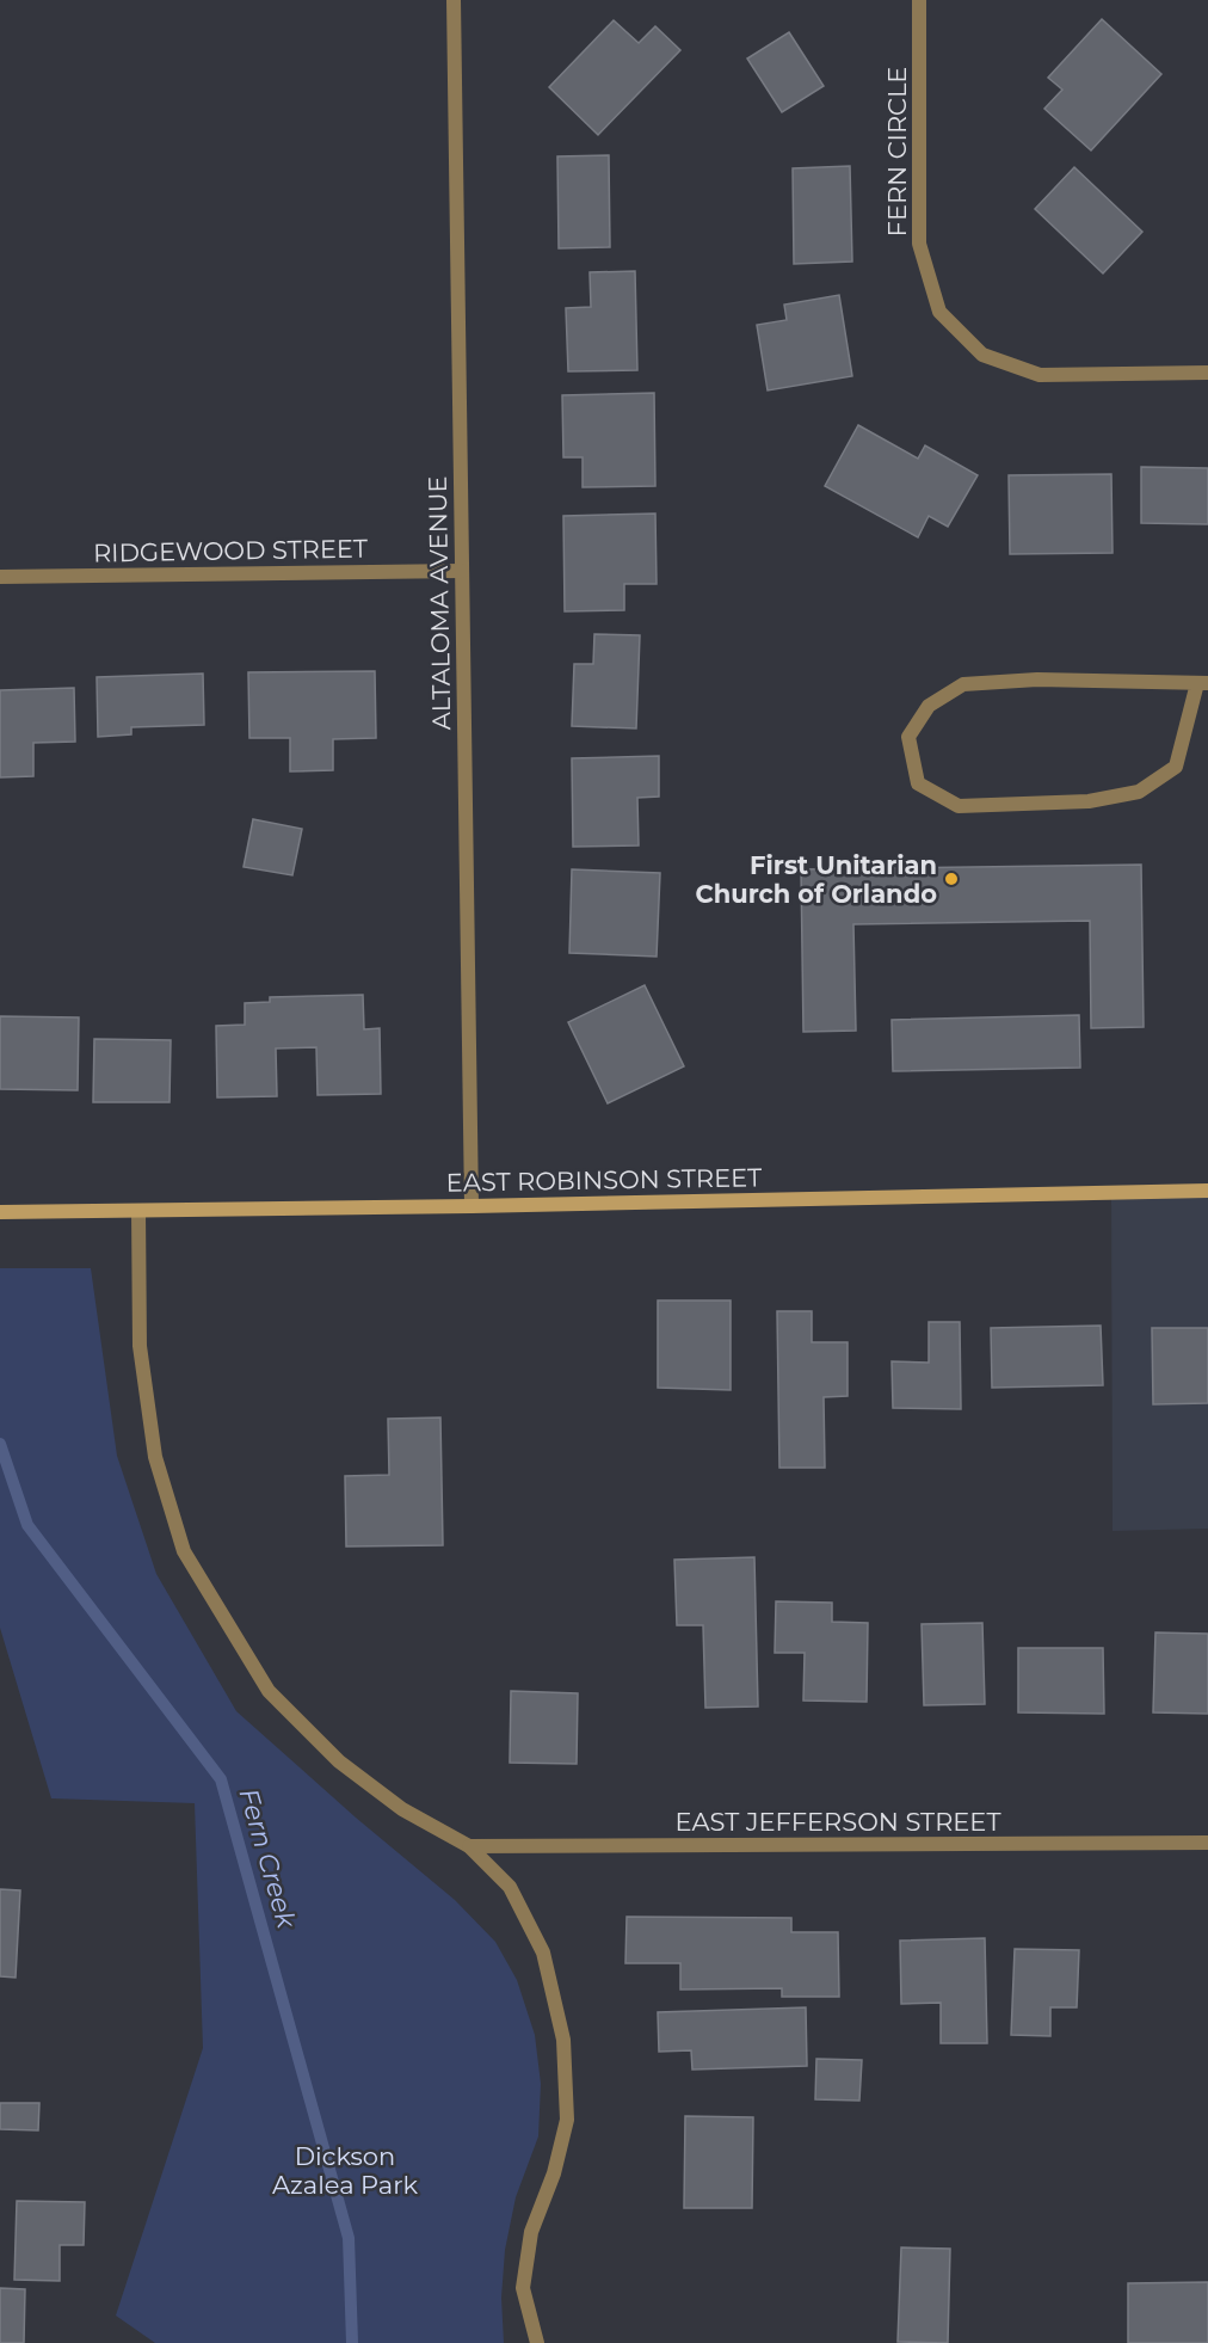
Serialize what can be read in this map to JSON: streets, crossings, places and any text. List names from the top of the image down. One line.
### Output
{"streets":{"main road":["EAST ROBINSON STREET"],"street":["FERN CIRCLE","RIDGEWOOD STREET","ALTALOMA AVENUE","EAST JEFFERSON STREET"]},"crossings":[["RIDGEWOOD STREET","ALTALOMA AVENUE"],["ALTALOMA AVENUE","EAST ROBINSON STREET"]],"water":["Fern Creek"],"parks":["Dickson Azalea Park"],"places":["First Unitarian Church of Orlando"]}
